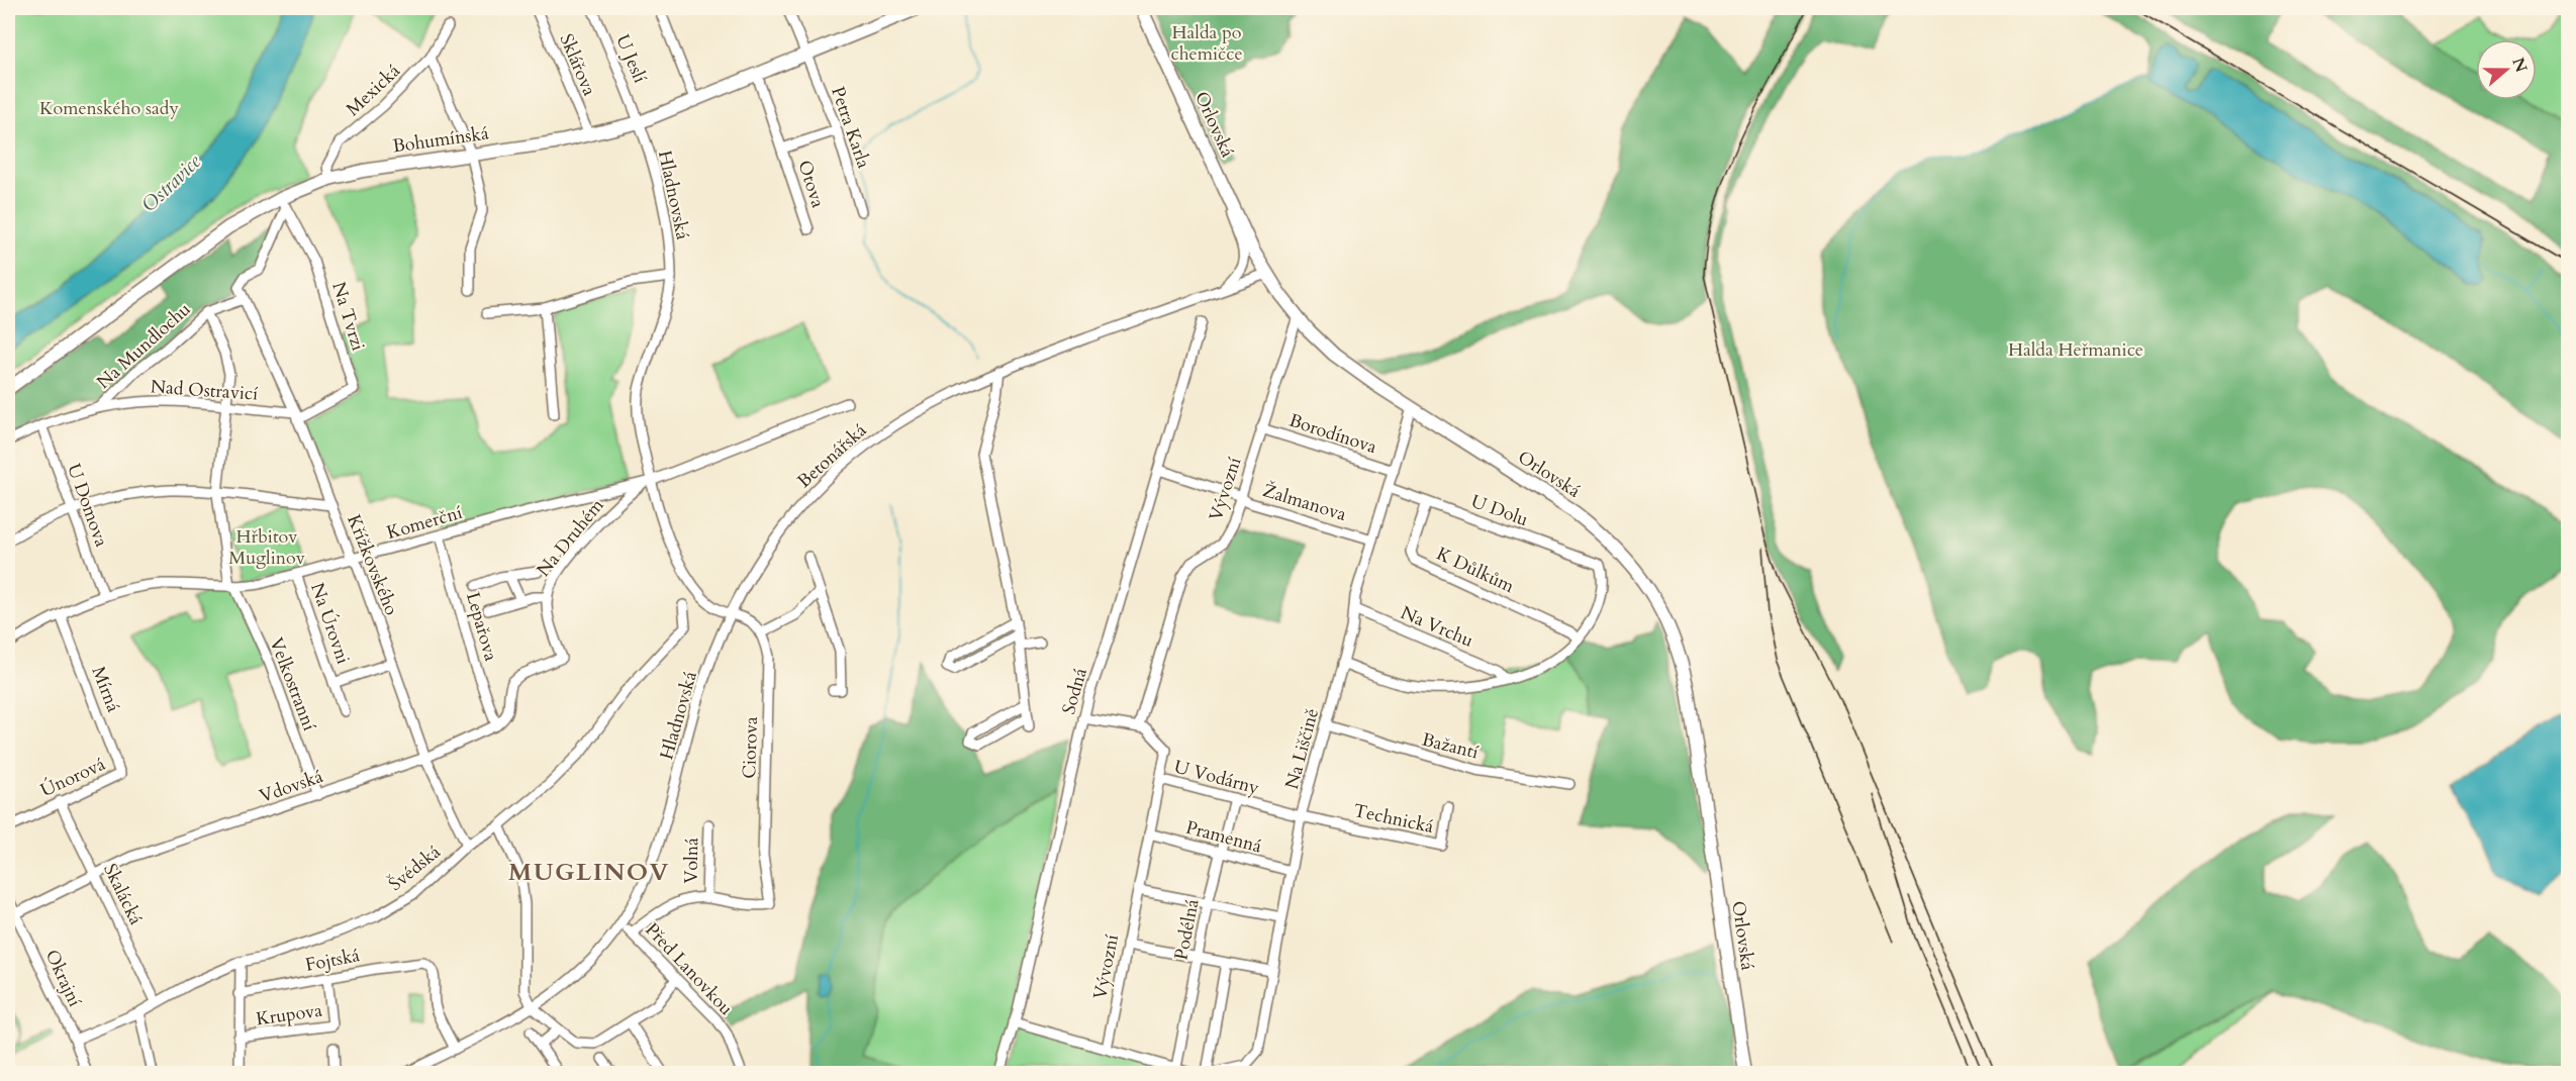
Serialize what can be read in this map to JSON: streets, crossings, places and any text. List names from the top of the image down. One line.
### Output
{"streets":{"main road":["Orlovská","Bohumínská"],"street":["U Jeslí","Sklářova","Mexická","Petra Karla","Otova","Hladnovská","Na Tvrzi","Na Mundlochu","Nad Ostravicí","Borodínova","Betonářská","Vývozní","Žalmanova","U Domova","U Dolu","Komerční","Na Druhém","Křížkovského","K Důlkům","Na Úrovni","Lepařova","Na Vrchu","Velkostranní","Mírná","Sodná","Bažantí","Ciorova","Na Liščině","Únorová","U Vodárny","Vdovská","Technická","Pramenná","Volná","Švédská","Skalácká","Podélná","Fojtská","Před Lanovkou","Okrajní","Krupova"]},"crossings":[["U Jeslí","Bohumínská"],["U Jeslí","Hladnovská"],["Sklářova","Bohumínská"],["Mexická","Bohumínská"],["Orlovská","Betonářská"],["Orlovská","Vývozní"],["Orlovská","Na Liščině"],["Petra Karla","Bohumínská"],["Petra Karla","Otova"],["Bohumínská","Otova"],["Bohumínská","Hladnovská"],["Bohumínská","Na Tvrzi"],["Hladnovská","Betonářská"],["Hladnovská","Komerční"],["Hladnovská","Na Druhém"],["Hladnovská","Fojtská"],["Hladnovská","Před Lanovkou"],["Na Tvrzi","Nad Ostravicí"],["Na Tvrzi","Křížkovského"],["Na Mundlochu","Nad Ostravicí"],["Na Mundlochu","Křížkovského"],["Na Mundlochu","Velkostranní"],["Nad Ostravicí","U Domova"],["Nad Ostravicí","Křížkovského"],["Nad Ostravicí","Velkostranní"],["Borodínova","Vývozní"],["Borodínova","Na Liščině"],["Vývozní","Žalmanova"],["Vývozní","U Vodárny"],["Vývozní","Pramenná"],["Žalmanova","Sodná"],["Žalmanova","Na Liščině"],["U Domova","Komerční"],["U Dolu","K Důlkům"],["U Dolu","Na Liščině"],["Komerční","Na Druhém"],["Komerční","Křížkovského"],["Komerční","Na Úrovni"],["Komerční","Lepařova"],["Komerční","Velkostranní"],["Komerční","Mírná"],["Na Druhém","Lepařova"],["Na Druhém","Vdovská"],["Křížkovského","Na Úrovni"],["Křížkovského","Vdovská"],["Křížkovského","Švédská"],["Lepařova","Vdovská"],["Na Vrchu","Na Liščině"],["Velkostranní","Vdovská"],["Mírná","Únorová"],["Bažantí","Na Liščině"],["Ciorova","Volná"],["Na Liščině","U Vodárny"],["Na Liščině","Technická"],["Na Liščině","Pramenná"],["Únorová","Skalácká"],["U Vodárny","Technická"],["U Vodárny","Podélná"],["Vdovská","Skalácká"],["Vdovská","Okrajní"],["Pramenná","Podélná"],["Volná","Před Lanovkou"],["Švédská","Skalácká"],["Švédská","Okrajní"],["Fojtská","Krupova"]],"districts":["MUGLINOV"],"water":["Ostravice"],"parks":["Halda po chemičce","Komenského sady","Halda Heřmanice","Hřbitov Muglinov"],"north":"right"}
